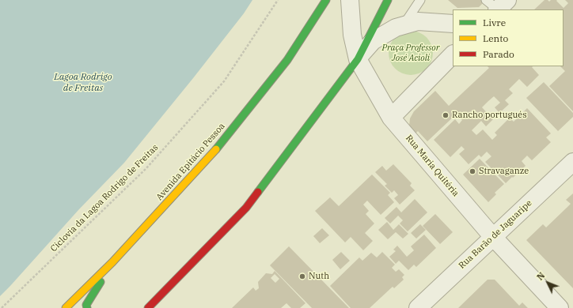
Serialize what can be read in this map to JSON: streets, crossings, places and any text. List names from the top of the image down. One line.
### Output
{"streets":{"highway":["Avenida Epitácio Pessoa"],"street":["Rua Maria Quitéria","Rua Barão de Jaguaripe"],"path":["Ciclovia da Lagoa Rodrigo de Freitas"]},"crossings":[["Rua Maria Quitéria","Rua Barão de Jaguaripe"]],"water":["Lagoa Rodrigo de Freitas"],"parks":["Praça Professor José Acioli"],"places":["Rancho portugués","Stravaganze","Nuth"],"legend":["Livre","Lento","Parado"],"north":"top left"}
